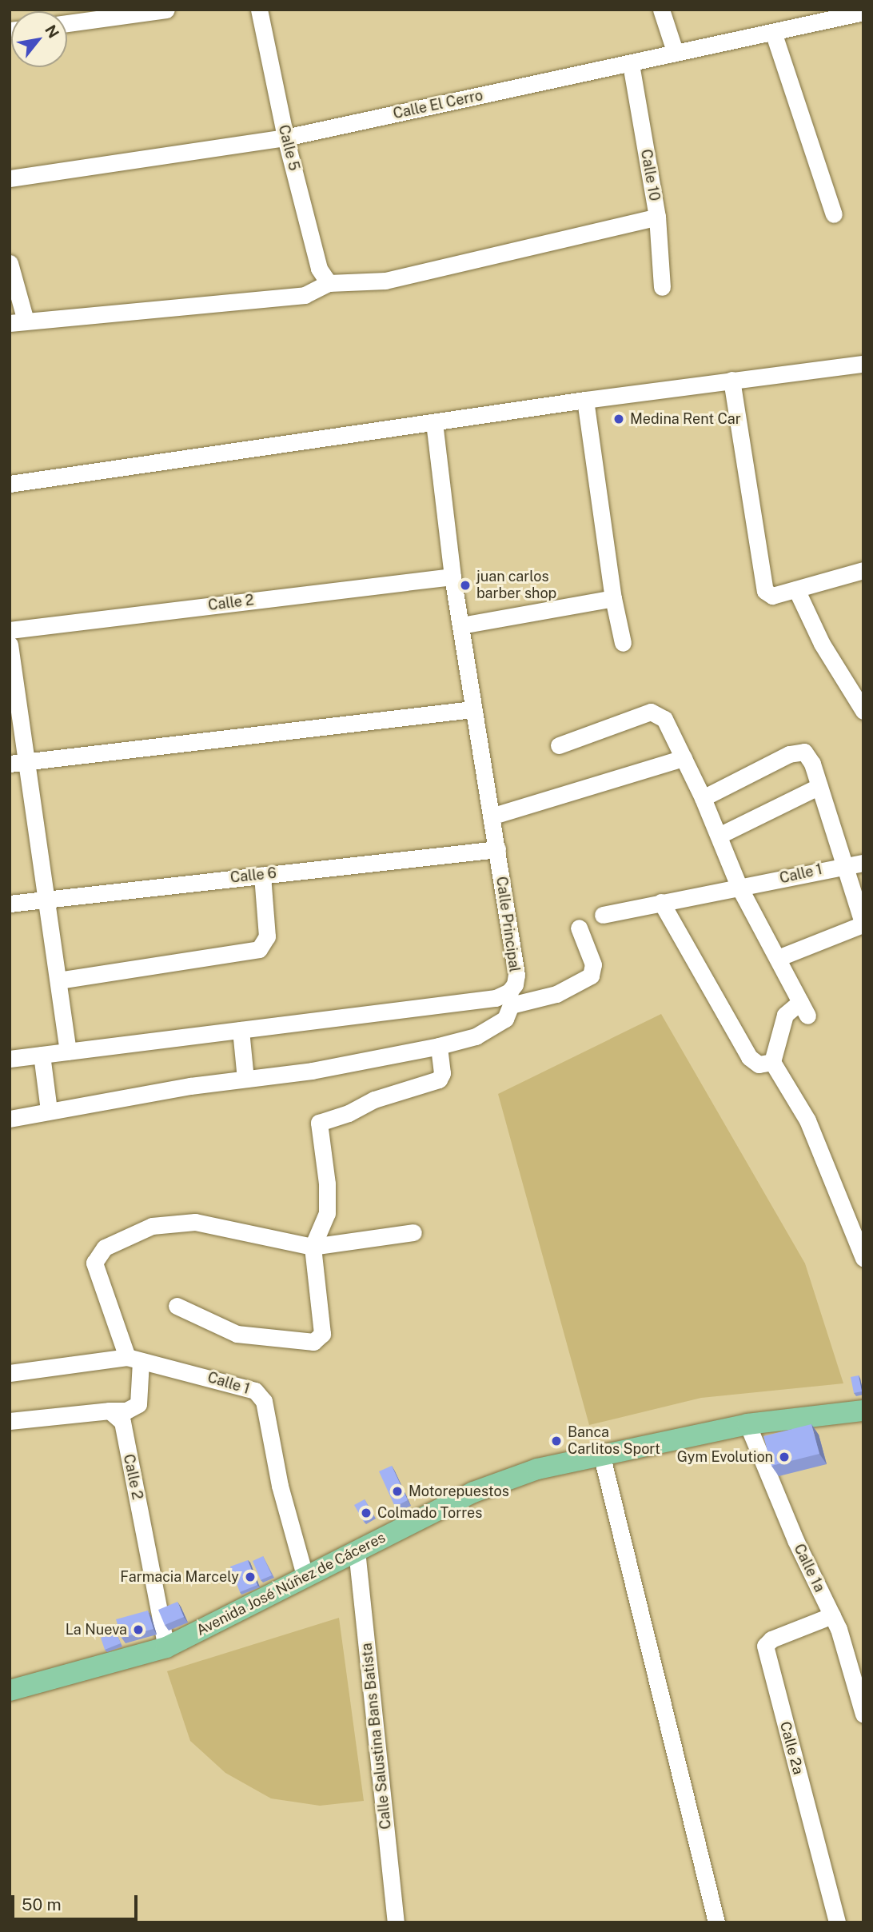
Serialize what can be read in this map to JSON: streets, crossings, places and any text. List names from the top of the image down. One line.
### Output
{"streets":{"main road":["Avenida José Núñez de Cáceres"],"street":["Calle El Cerro","Calle 5","Calle 10","Calle 2","Calle 1","Calle 6","Calle Principal","Calle 1a","Calle Salustina Bans Batista","Calle 2a"]},"crossings":[["Calle El Cerro","Calle 5"],["Calle El Cerro","Calle 10"],["Calle 2","Calle Principal"],["Calle 2","Avenida José Núñez de Cáceres"],["Calle 1","Avenida José Núñez de Cáceres"],["Calle 6","Calle Principal"],["Calle 1a","Avenida José Núñez de Cáceres"],["Calle 1a","Calle 2a"],["Avenida José Núñez de Cáceres","Calle Salustina Bans Batista"]],"places":["Medina Rent Car","juan carlos barber shop","Banca Carlitos Sport","Gym Evolution","Motorepuestos","Colmado Torres","Farmacia Marcely","La Nueva"],"scale_bar":"50 m","north":"top right"}
